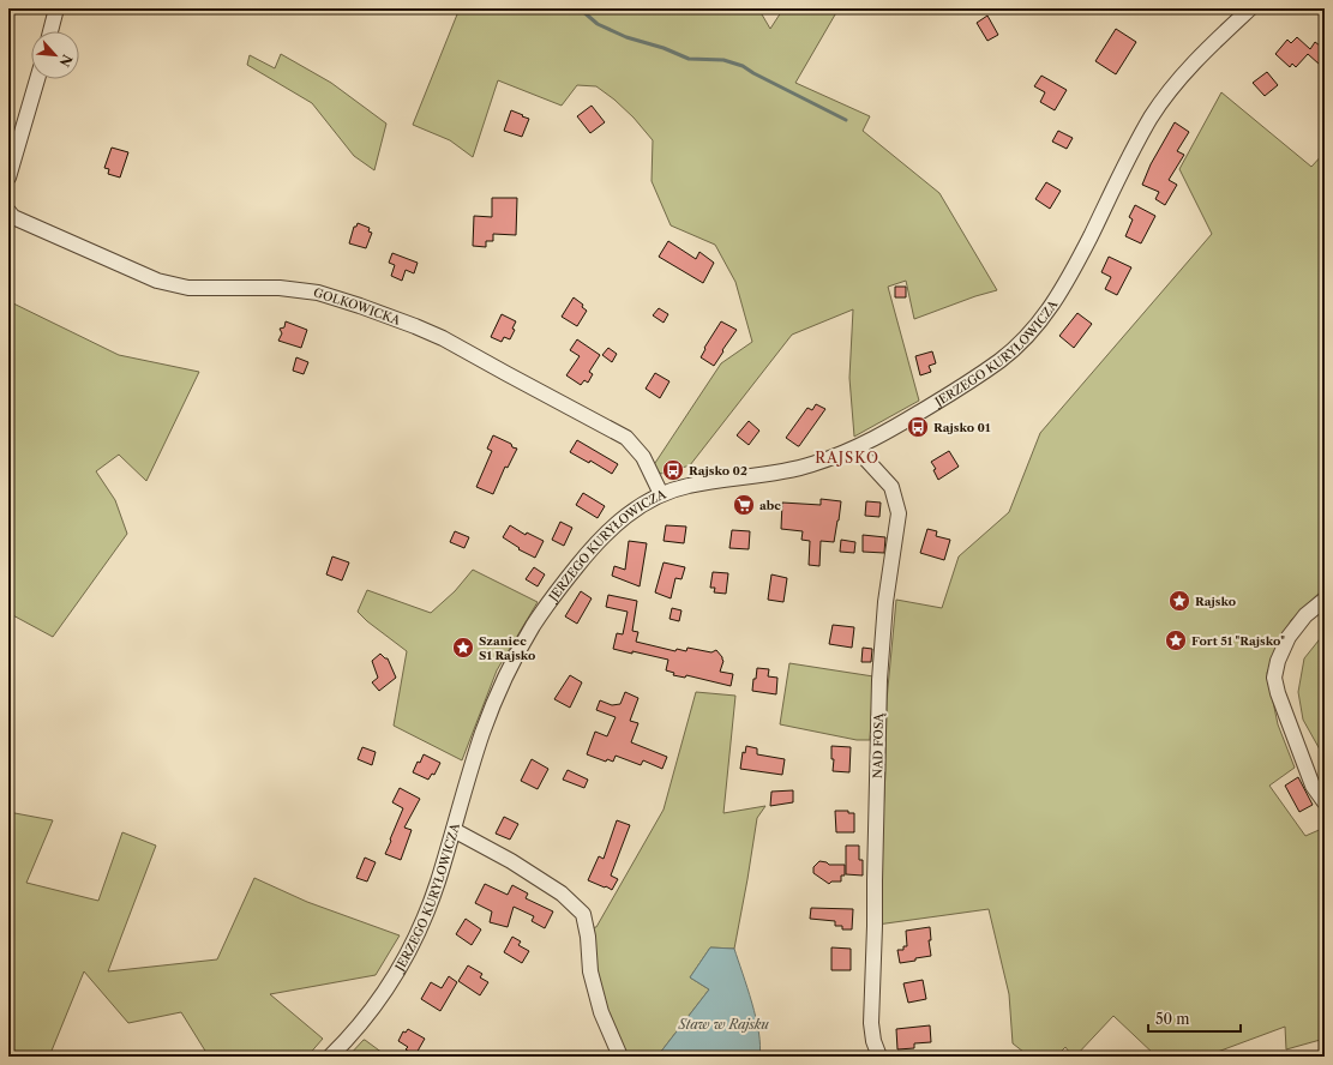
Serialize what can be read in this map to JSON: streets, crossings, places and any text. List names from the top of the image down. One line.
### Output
{"streets":{"street":["GOLKOWICKA","JERZEGO KURYŁOWICZA","NAD FOSĄ"]},"crossings":[["GOLKOWICKA","JERZEGO KURYŁOWICZA"],["JERZEGO KURYŁOWICZA","NAD FOSĄ"]],"districts":["RAJSKO"],"water":["Staw w Rajsku"],"places":{"bus stop":["Rajsko 01","Rajsko 02"],"supermarket":["abc"],"place":["Rajsko","Fort 51 \"Rajsko\"","Szaniec S1 Rajsko"]},"scale_bar":"50 m","north":"bottom right"}
